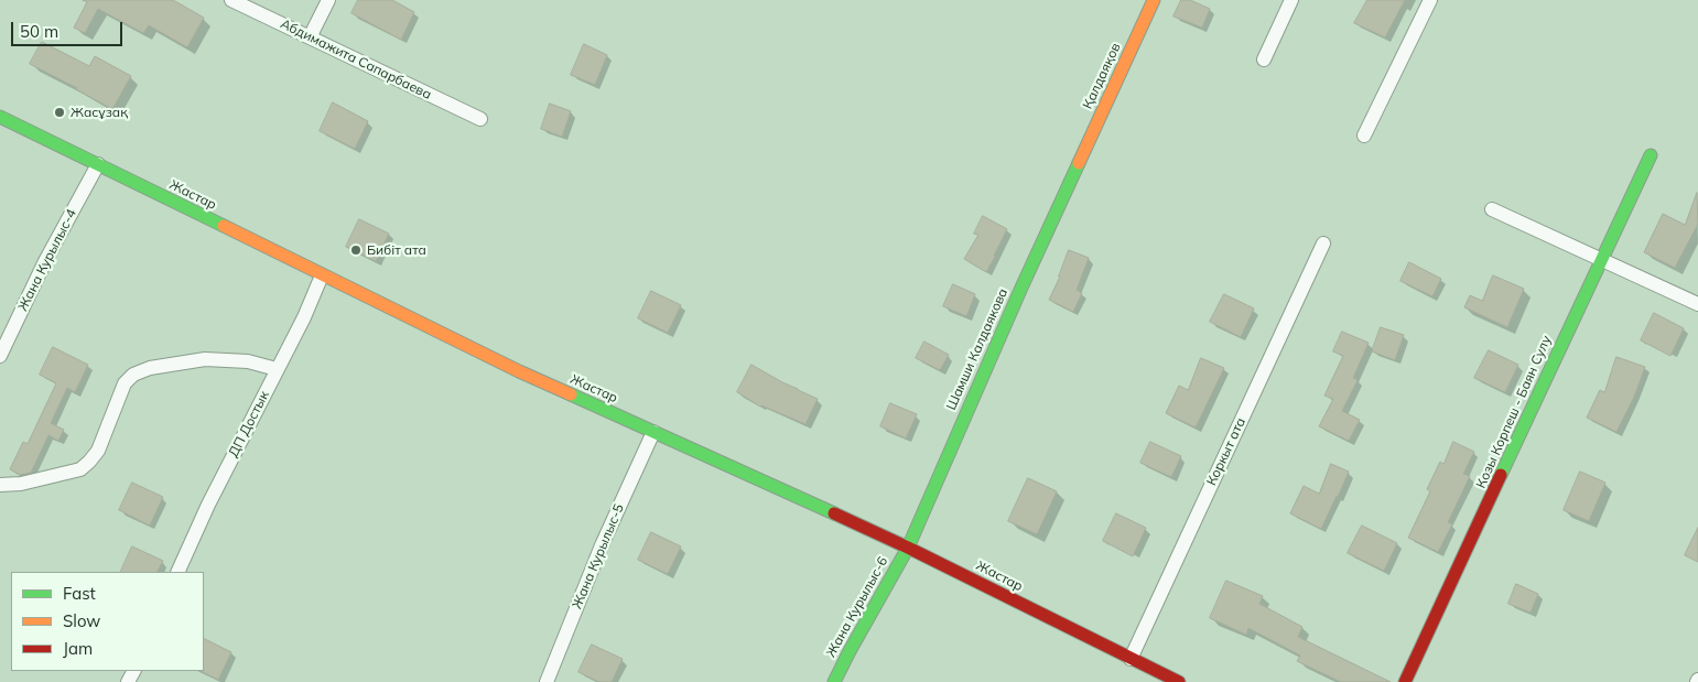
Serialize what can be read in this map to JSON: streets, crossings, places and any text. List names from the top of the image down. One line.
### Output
{"streets":{"street":["Абдимажита Сапарбаева","Қалдаяқов","Жастар","Жана Курылыс-4","Шамши Калдаякова","Козы Корпеш - Баян Сулу","ДП Достык","Коркыт ата","Жана Курылыс-5","Жана Курылыс-6"]},"crossings":[["Қалдаяқов","Шамши Калдаякова"],["Жастар","Жана Курылыс-4"],["Жастар","Шамши Калдаякова"],["Жастар","ДП Достык"],["Жастар","Коркыт ата"],["Жастар","Жана Курылыс-5"],["Жастар","Жана Курылыс-6"],["Шамши Калдаякова","Жана Курылыс-6"]],"places":["Жасұзақ","Бибіт ата"],"legend":["Fast","Slow","Jam"],"scale_bar":"50 m"}
